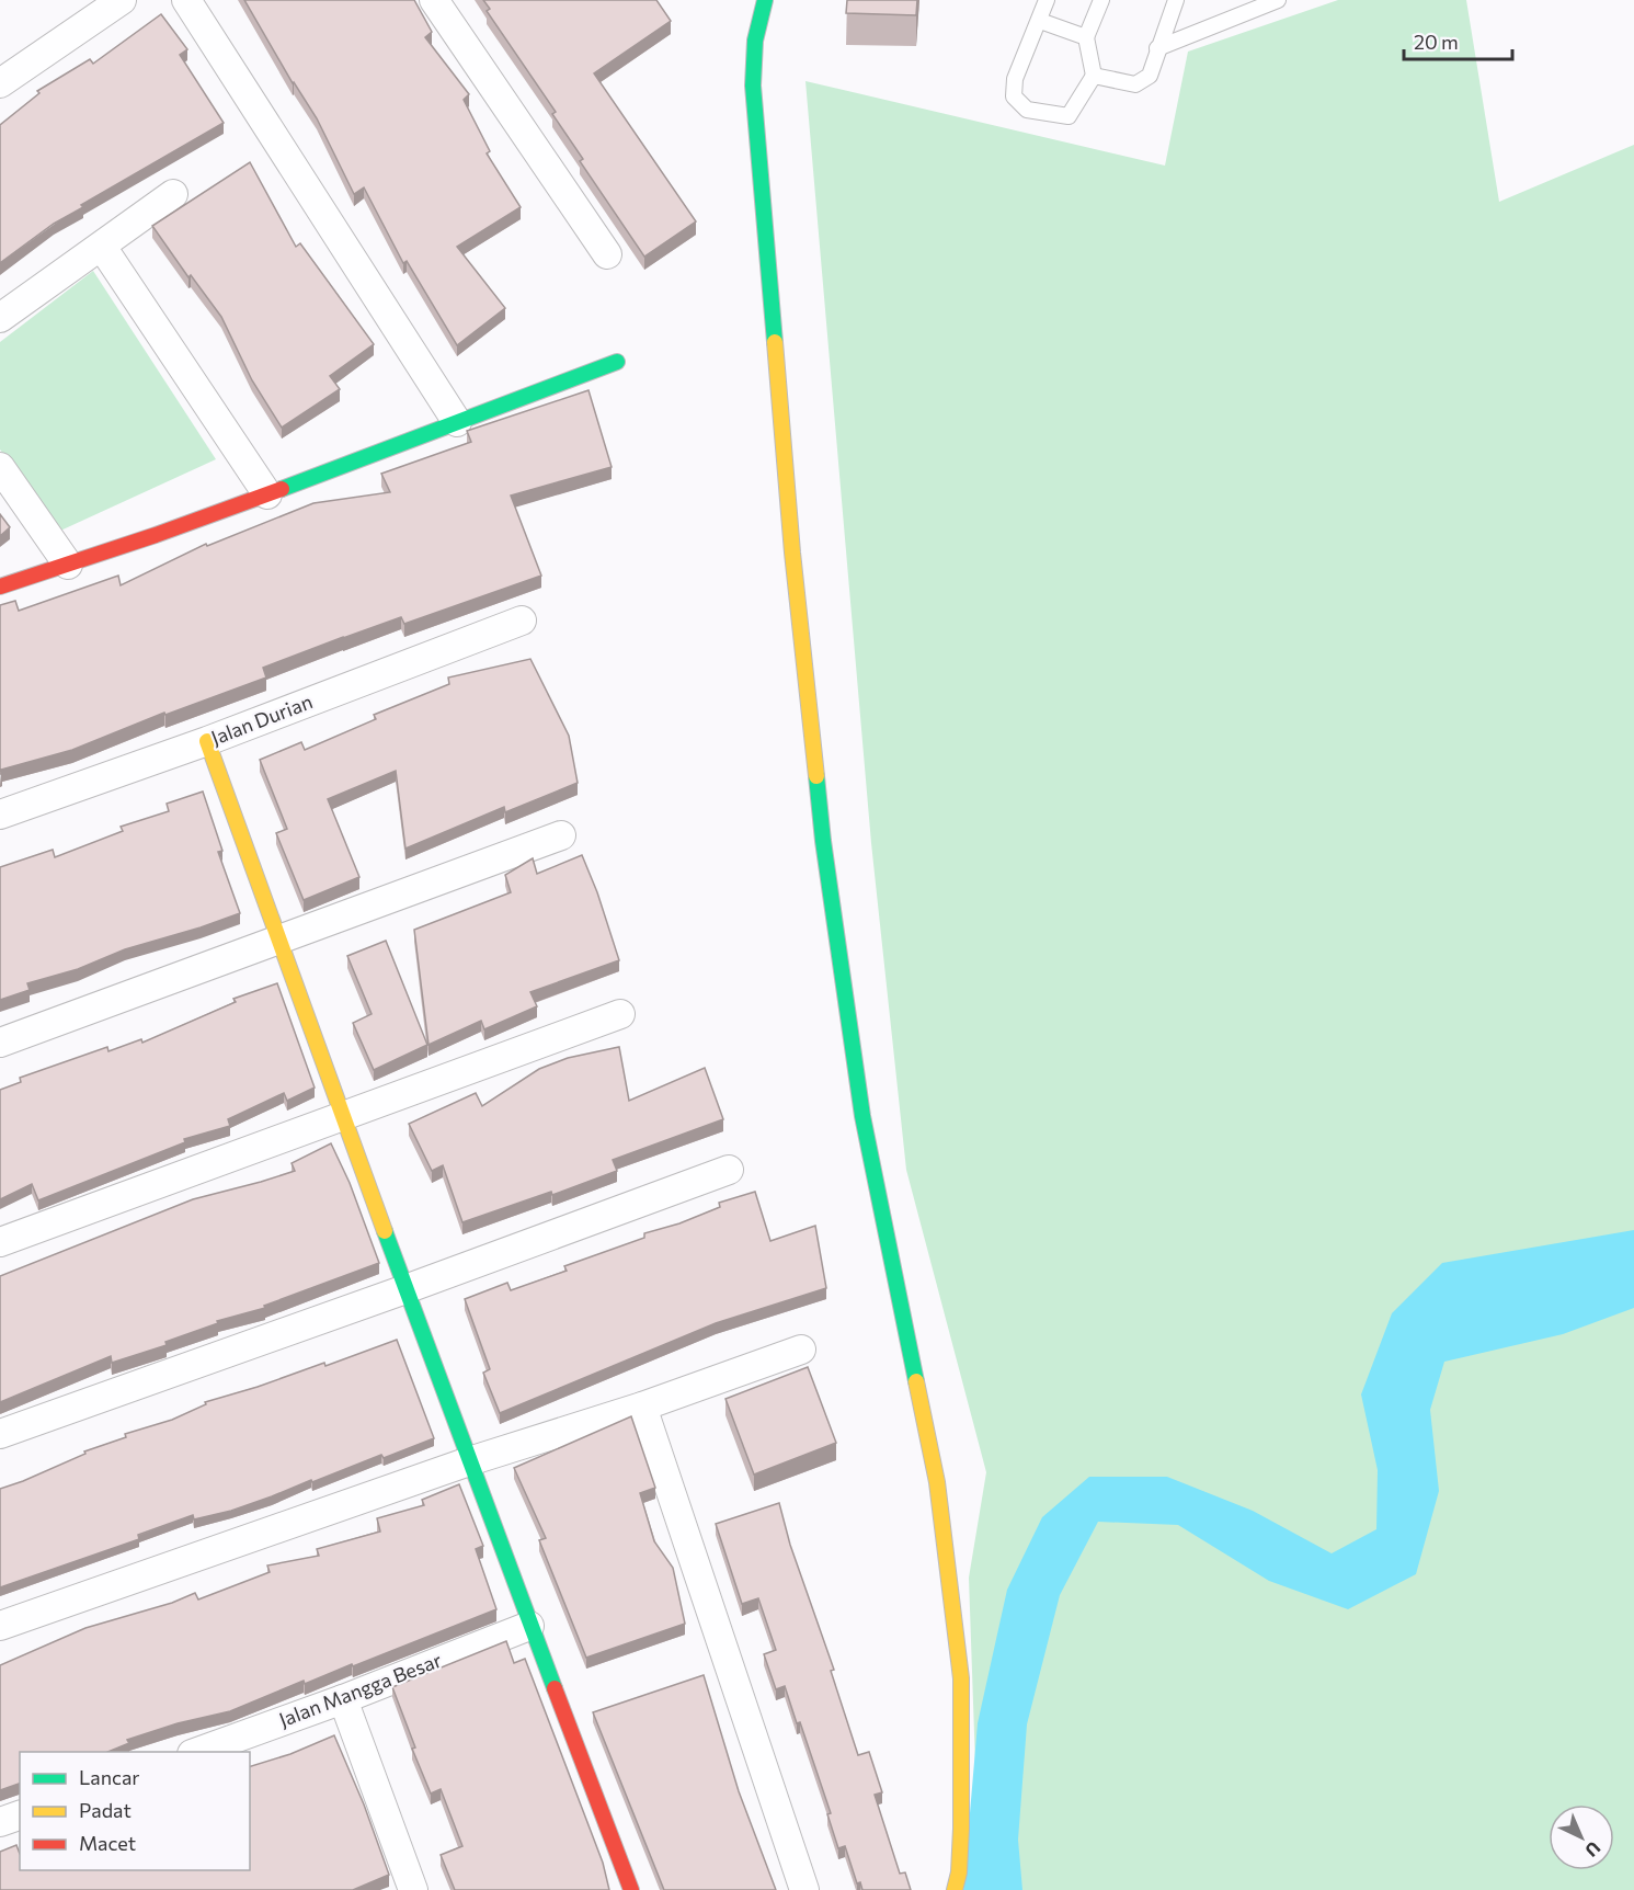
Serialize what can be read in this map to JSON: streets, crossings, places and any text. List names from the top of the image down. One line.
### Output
{"streets":{"street":["Jalan Durian","Jalan Mangga Besar"]},"legend":["Lancar","Padat","Macet"],"scale_bar":"20 m","north":"bottom right"}
